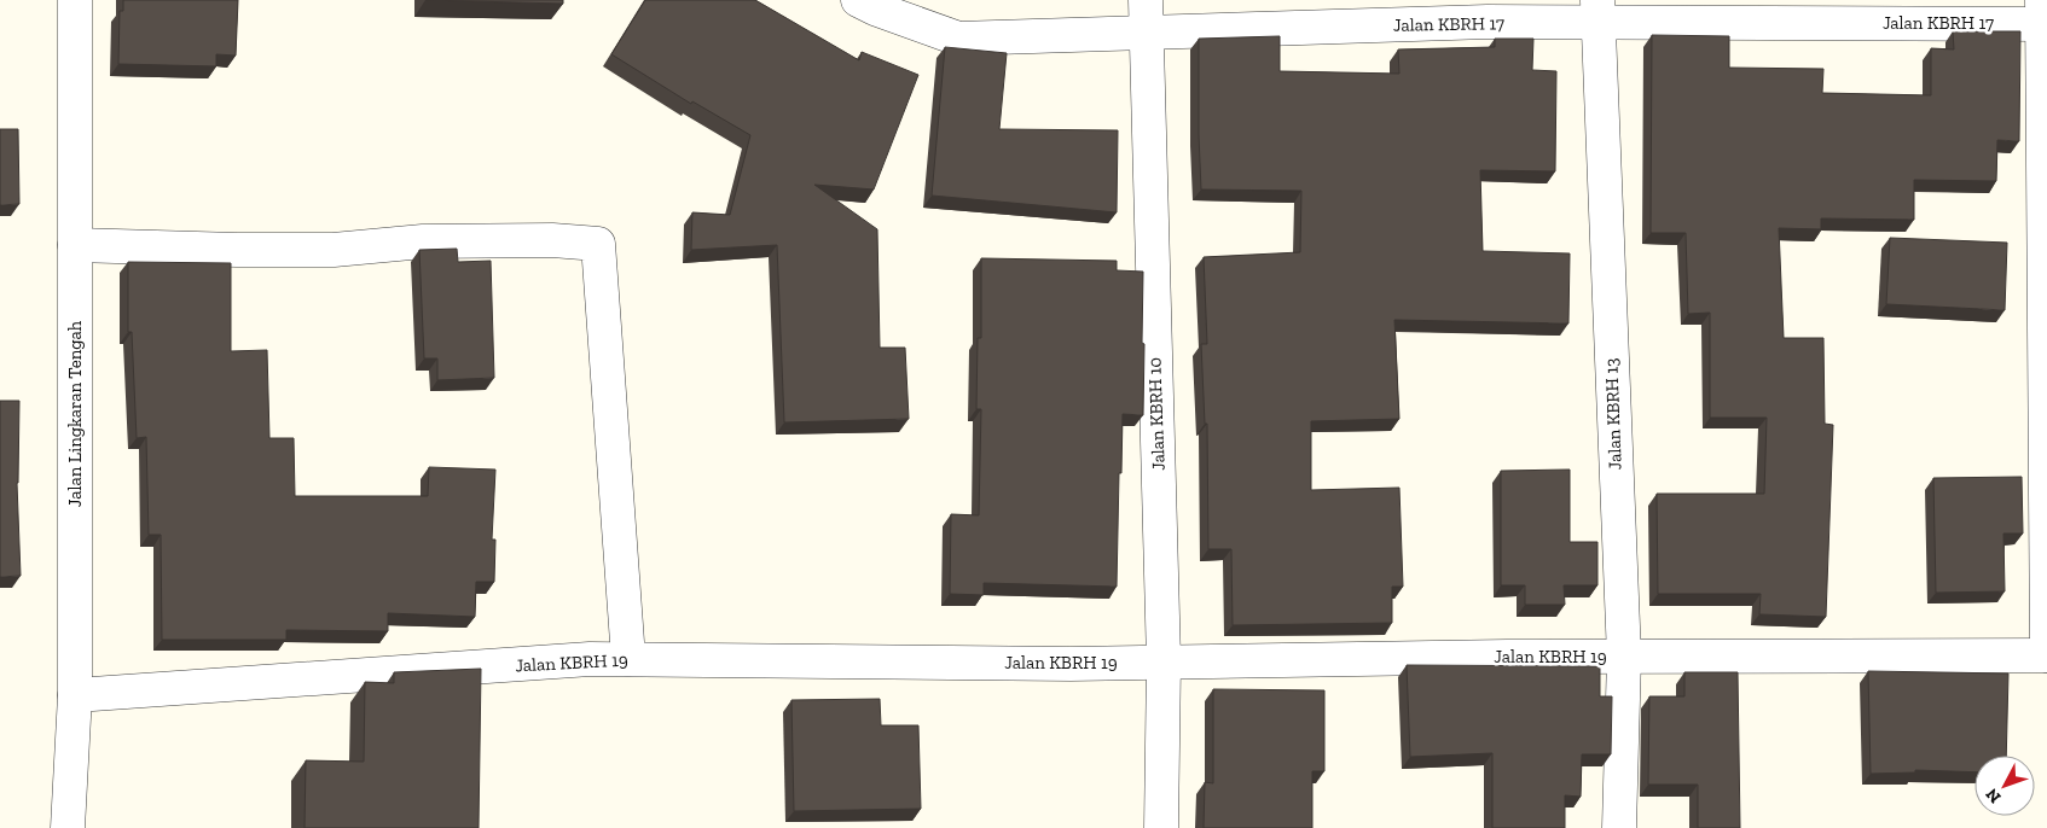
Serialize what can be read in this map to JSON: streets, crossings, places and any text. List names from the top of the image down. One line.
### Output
{"streets":{"street":["Jalan KBRH 17","Jalan Lingkaran Tengah","Jalan KBRH 10","Jalan KBRH 13","Jalan KBRH 19"]},"crossings":[["Jalan KBRH 17","Jalan KBRH 10"],["Jalan KBRH 17","Jalan KBRH 13"],["Jalan Lingkaran Tengah","Jalan KBRH 19"],["Jalan KBRH 10","Jalan KBRH 19"],["Jalan KBRH 13","Jalan KBRH 19"]],"north":"bottom left"}
